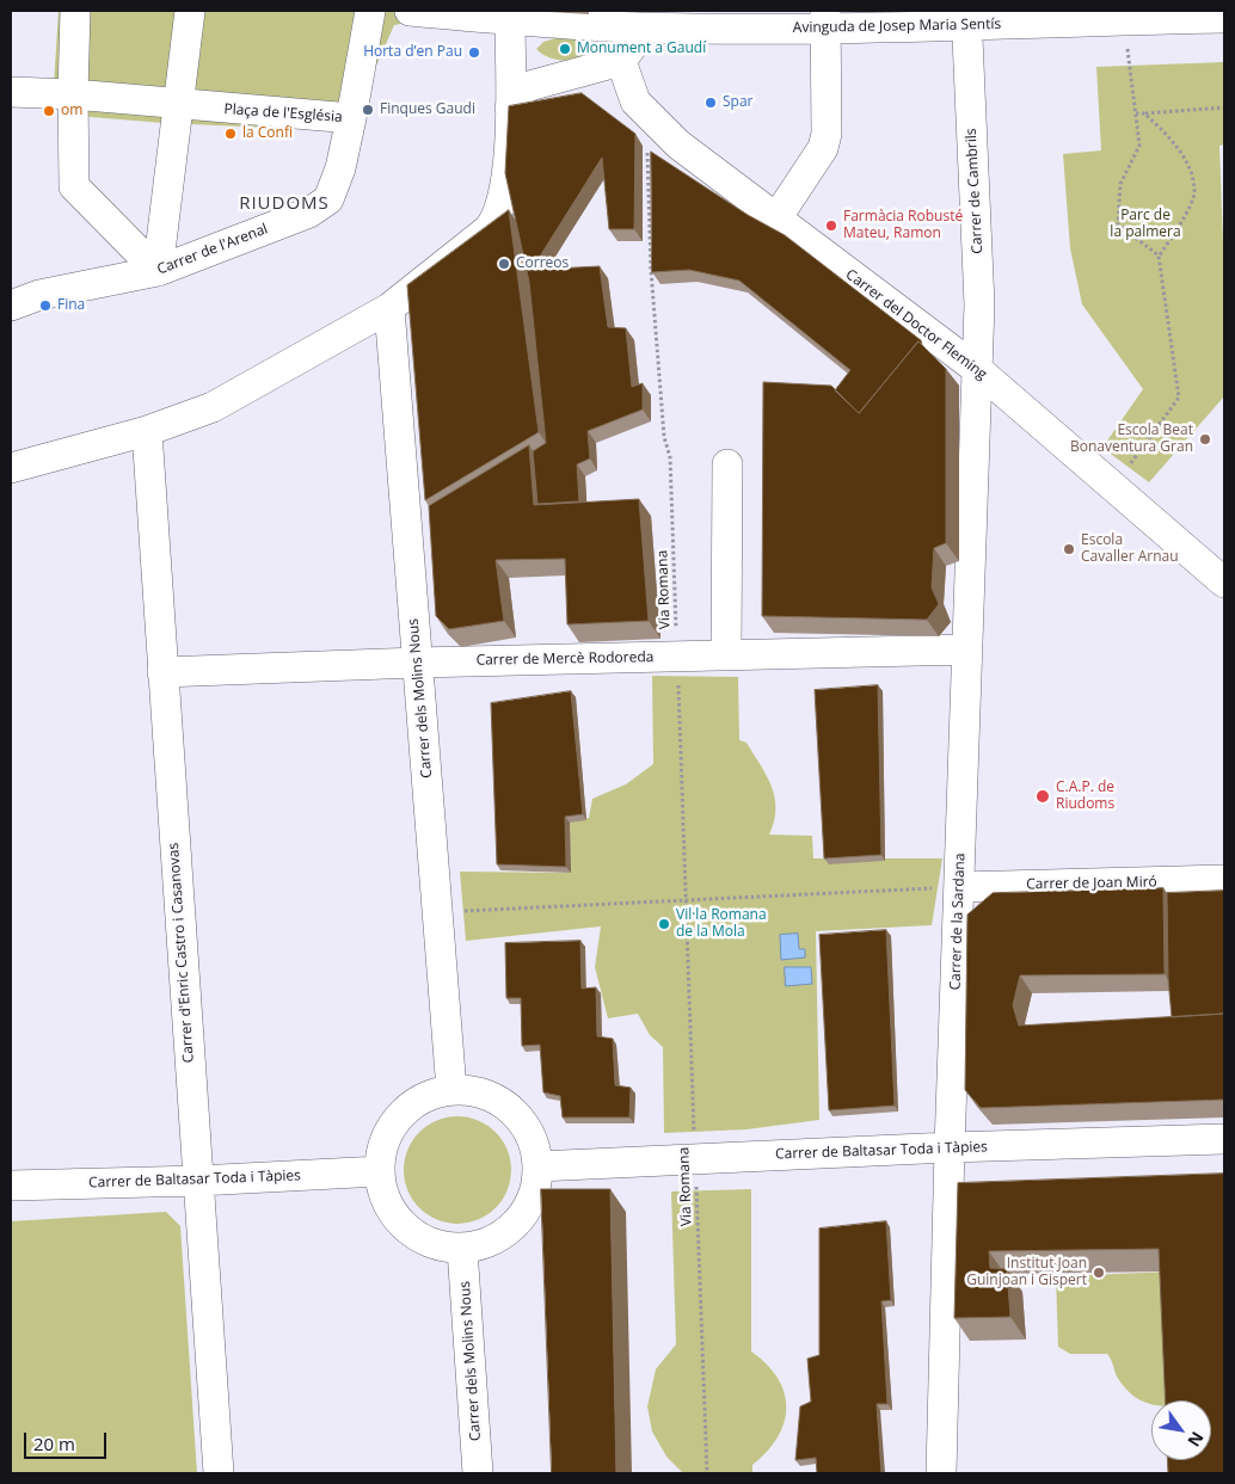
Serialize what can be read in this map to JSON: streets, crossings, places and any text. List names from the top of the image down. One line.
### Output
{"streets":{"street":["Avinguda de Josep Maria Sentís","Plaça de l'Església","Carrer de Cambrils","Carrer de l'Arenal","Carrer del Doctor Fleming","Carrer de Mercè Rodoreda","Carrer dels Molins Nous","Carrer de Joan Miró","Carrer de la Sardana","Carrer d'Enric Castro i Casanovas","Carrer de Baltasar Toda i Tàpies"],"path":["Via Romana"]},"crossings":[["Avinguda de Josep Maria Sentís","Carrer de Cambrils"],["Plaça de l'Església","Carrer de l'Arenal"],["Carrer de Cambrils","Carrer del Doctor Fleming"],["Carrer de Cambrils","Carrer de la Sardana"],["Carrer del Doctor Fleming","Via Romana"],["Carrer del Doctor Fleming","Carrer de la Sardana"],["Via Romana","Carrer de Mercè Rodoreda"],["Via Romana","Carrer de Baltasar Toda i Tàpies"],["Carrer de Mercè Rodoreda","Carrer dels Molins Nous"],["Carrer de Mercè Rodoreda","Carrer de la Sardana"],["Carrer de Mercè Rodoreda","Carrer d'Enric Castro i Casanovas"],["Carrer dels Molins Nous","Carrer de Baltasar Toda i Tàpies"],["Carrer de Joan Miró","Carrer de la Sardana"],["Carrer de la Sardana","Carrer de Baltasar Toda i Tàpies"],["Carrer d'Enric Castro i Casanovas","Carrer de Baltasar Toda i Tàpies"]],"districts":["RIUDOMS"],"parks":["Parc de la palmera"],"places":["Monument a Gaudí","Horta d’en Pau","Spar","Finques Gaudi","om","la Confi","Farmàcia Robusté Mateu, Ramon","Correos","Fina","Escola Beat Bonaventura Gran","Escola Cavaller Arnau","C.A.P. de Riudoms","Vil·la Romana de la Mola","Institut Joan Guinjoan i Gispert"],"scale_bar":"20 m","north":"bottom right"}
